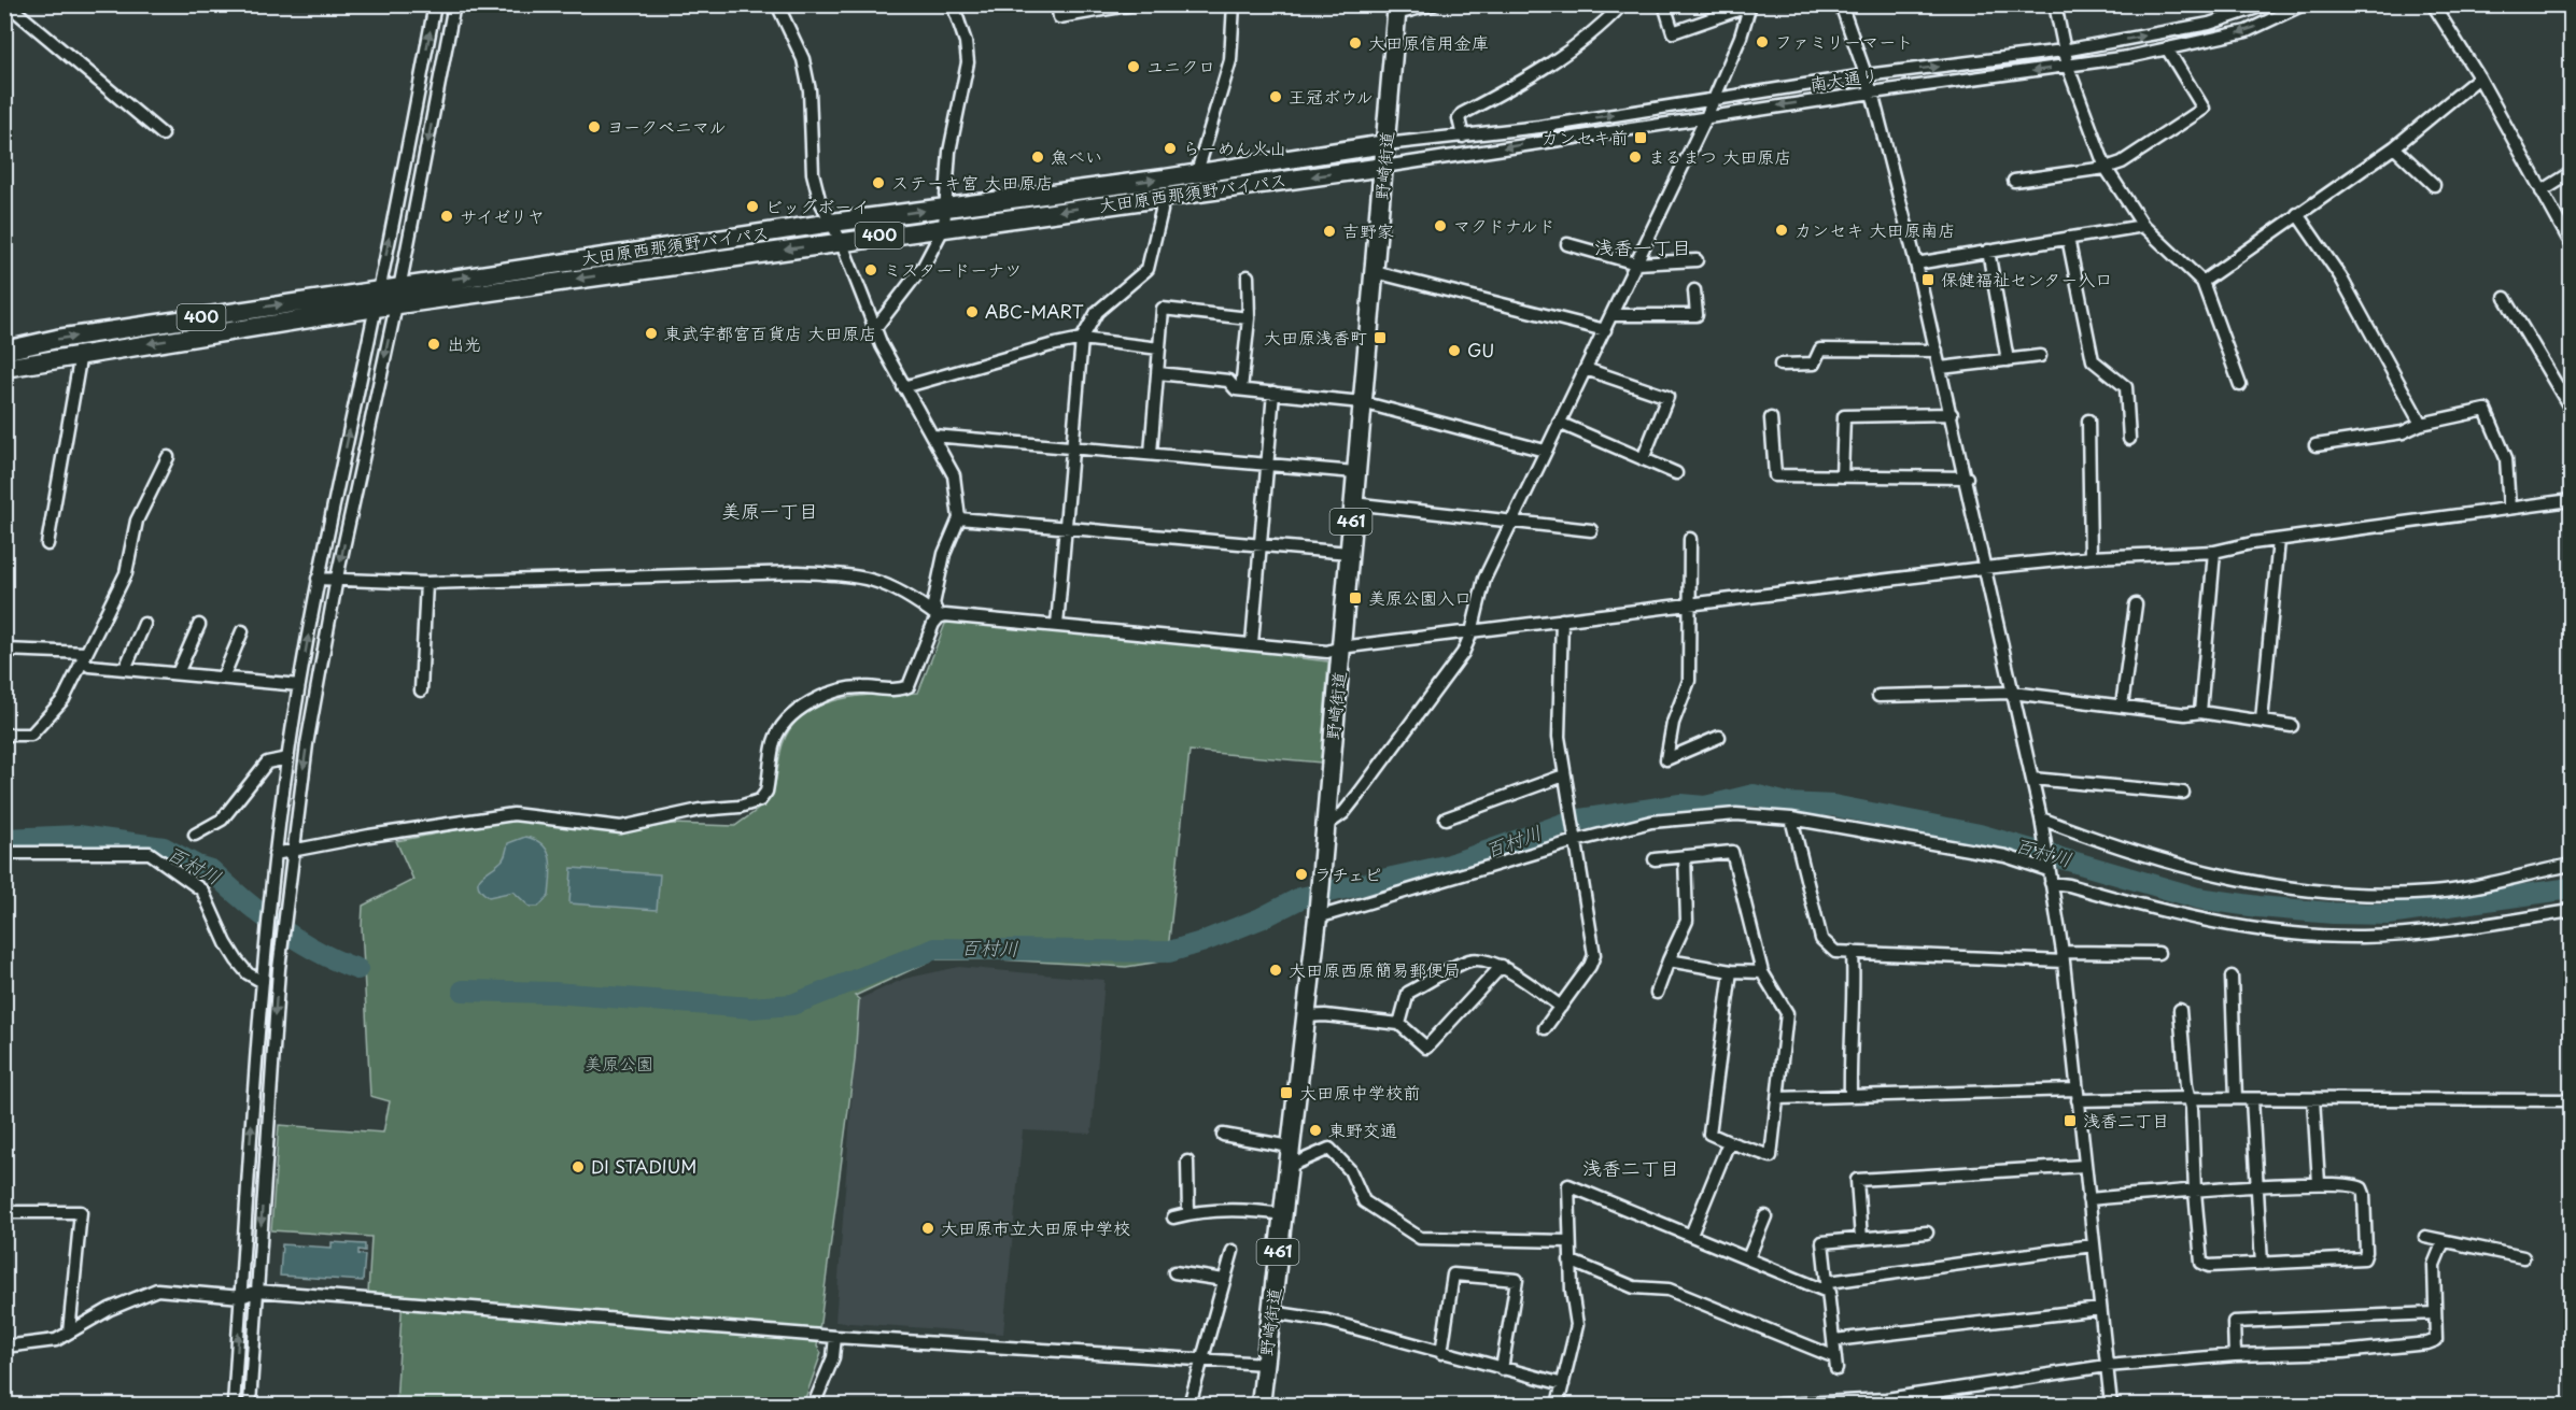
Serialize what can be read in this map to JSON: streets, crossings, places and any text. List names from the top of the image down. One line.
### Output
{"streets":{"highway":["野崎街道","大田原西那須野バイパス","400","461"],"street":["南大通り"]},"crossings":[["南大通り","野崎街道"],["南大通り","大田原西那須野バイパス"],["野崎街道","大田原西那須野バイパス"]],"districts":["浅香一丁目","美原一丁目","浅香二丁目"],"water":["百村川"],"parks":["美原公園"],"places":{"other":["ファミリーマート","大田原信用金庫","ユニクロ","王冠ボウル","ヨークベニマル","らーめん火山","魚べい","まるまつ 大田原店","ステーキ宮 大田原店","ビッグボーイ","サイゼリヤ","マクドナルド","カンセキ 大田原南店","吉野家","ミスタードーナツ","ABC-MART","東武宇都宮百貨店 大田原店","出光","GU","ラチェピ","大田原西原簡易郵便局","東野交通","DI STADIUM","大田原市立大田原中学校"],"transit":["カンセキ前","保健福祉センター入口","大田原浅香町","美原公園入口","大田原中学校前","浅香二丁目"]}}
